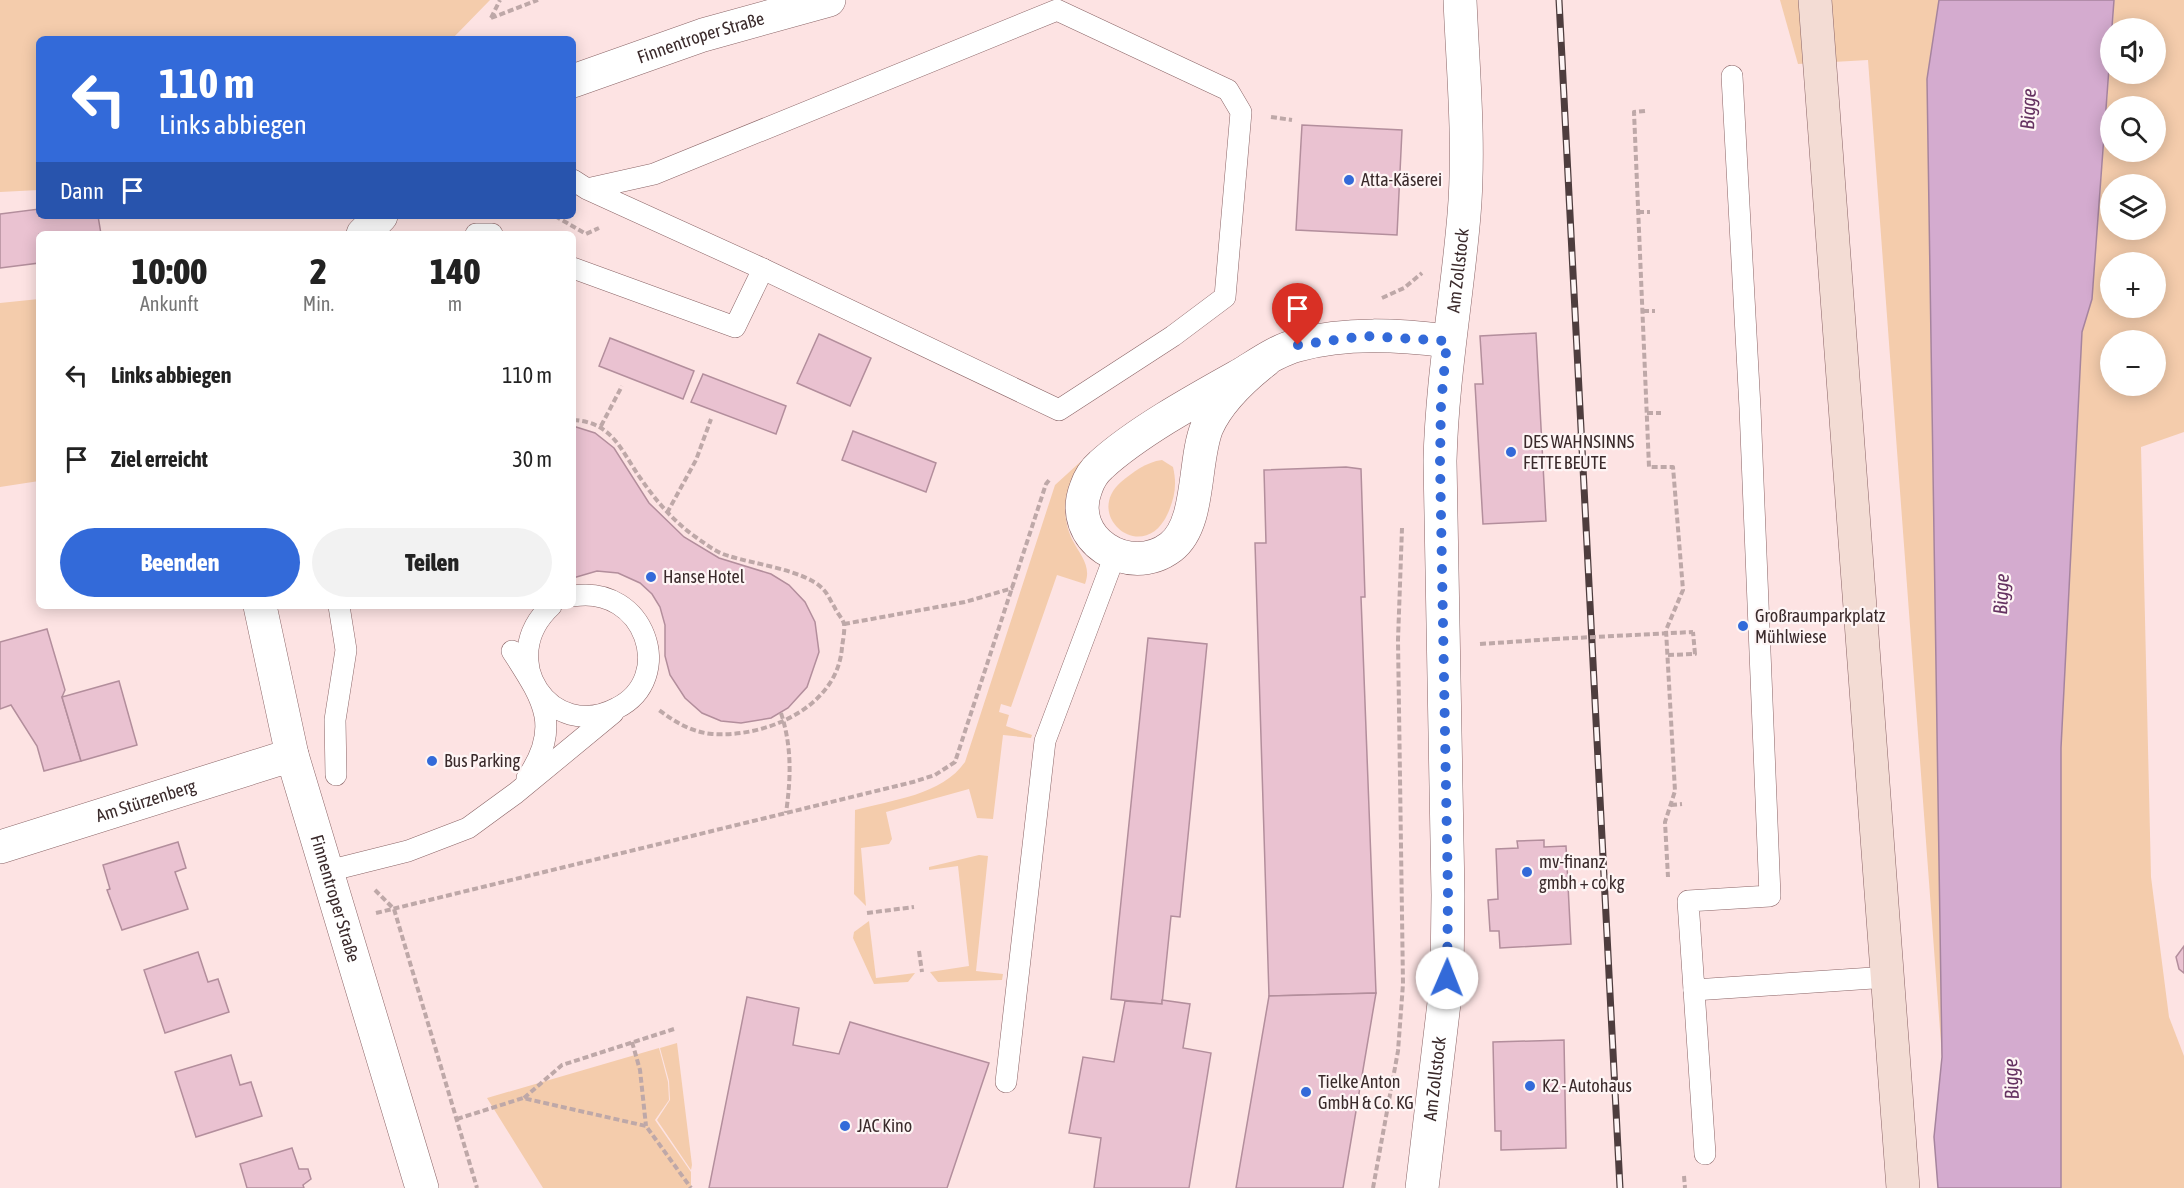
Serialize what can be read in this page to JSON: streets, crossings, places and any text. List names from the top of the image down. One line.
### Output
{"streets":{"street":["Finnentroper Straße","Am Zollstock","Am Stürzenberg"]},"crossings":[["Finnentroper Straße","Am Stürzenberg"]],"water":["Bigge"],"places":["Atta-Käserei","DES WAHNSINNS FETTE BEUTE","Hanse Hotel","Großraumparkplatz Mühlwiese","Bus Parking","mv-finanz gmbh + co kg","K2 - Autohaus","Tielke Anton GmbH & Co. KG","JAC Kino"],"page":{"map_buttons":["+","−"],"turn":["110 m","Links abbiegen"],"then":"Dann","eta":["10:00","Ankunft","2","Min.","140","m"],"list":[{"name":"Links abbiegen","value":"110 m"},{"name":"Ziel erreicht","value":"30 m"}],"buttons":["Beenden","Teilen"]}}
